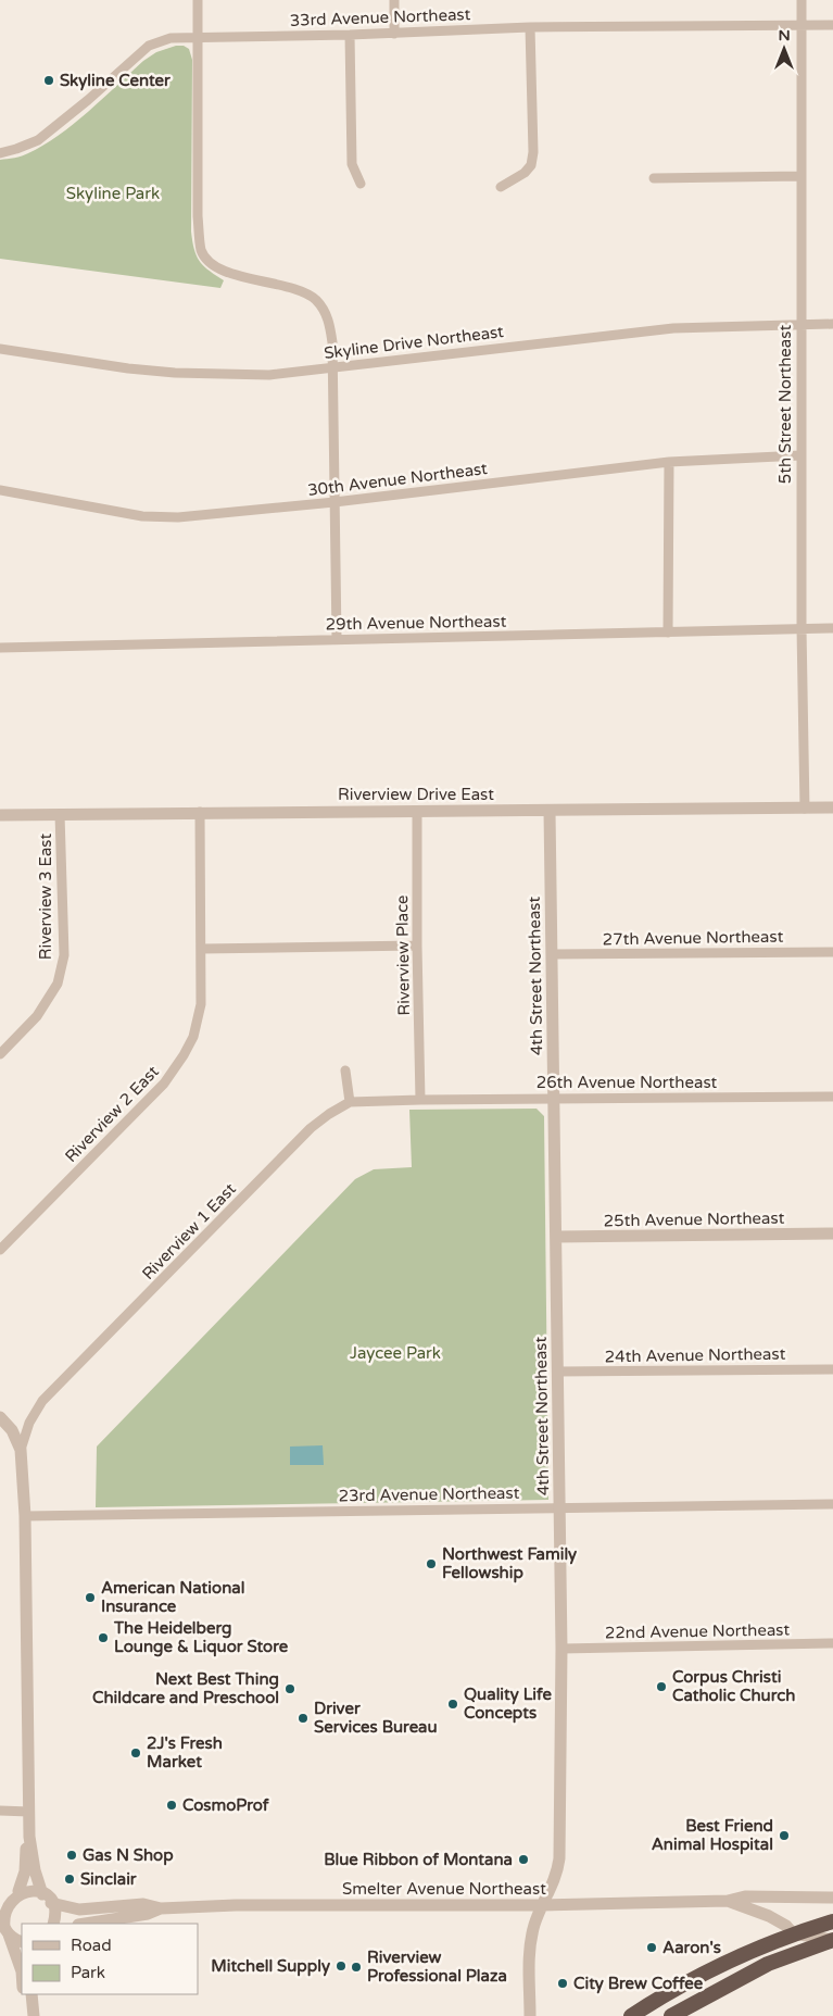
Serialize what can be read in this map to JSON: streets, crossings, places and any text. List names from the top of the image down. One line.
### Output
{"streets":{"street":["33rd Avenue Northeast","Skyline Drive Northeast","5th Street Northeast","30th Avenue Northeast","29th Avenue Northeast","Riverview Drive East","Riverview 3 East","27th Avenue Northeast","Riverview Place","4th Street Northeast","26th Avenue Northeast","Riverview 2 East","25th Avenue Northeast","Riverview 1 East","24th Avenue Northeast","23rd Avenue Northeast","22nd Avenue Northeast","Smelter Avenue Northeast"]},"crossings":[["33rd Avenue Northeast","5th Street Northeast"],["Skyline Drive Northeast","5th Street Northeast"],["5th Street Northeast","30th Avenue Northeast"],["5th Street Northeast","29th Avenue Northeast"],["5th Street Northeast","Riverview Drive East"],["Riverview Drive East","Riverview 3 East"],["Riverview Drive East","Riverview Place"],["Riverview Drive East","4th Street Northeast"],["Riverview Drive East","Riverview 2 East"],["27th Avenue Northeast","4th Street Northeast"],["Riverview Place","26th Avenue Northeast"],["Riverview Place","Riverview 1 East"],["4th Street Northeast","26th Avenue Northeast"],["4th Street Northeast","25th Avenue Northeast"],["4th Street Northeast","24th Avenue Northeast"],["4th Street Northeast","23rd Avenue Northeast"],["4th Street Northeast","22nd Avenue Northeast"],["4th Street Northeast","Smelter Avenue Northeast"],["26th Avenue Northeast","Riverview 1 East"]],"parks":["Skyline Park","Jaycee Park"],"places":["Skyline Center","Northwest Family Fellowship","American National Insurance","The Heidelberg Lounge & Liquor Store","Corpus Christi Catholic Church","Next Best Thing Childcare and Preschool","Quality Life Concepts","Driver Services Bureau","2J's Fresh Market","CosmoProf","Best Friend Animal Hospital","Gas N Shop","Blue Ribbon of Montana","Sinclair","Aaron's","Mitchell Supply","Riverview Professional Plaza","City Brew Coffee"],"legend":["Road","Park"],"north":"top"}
